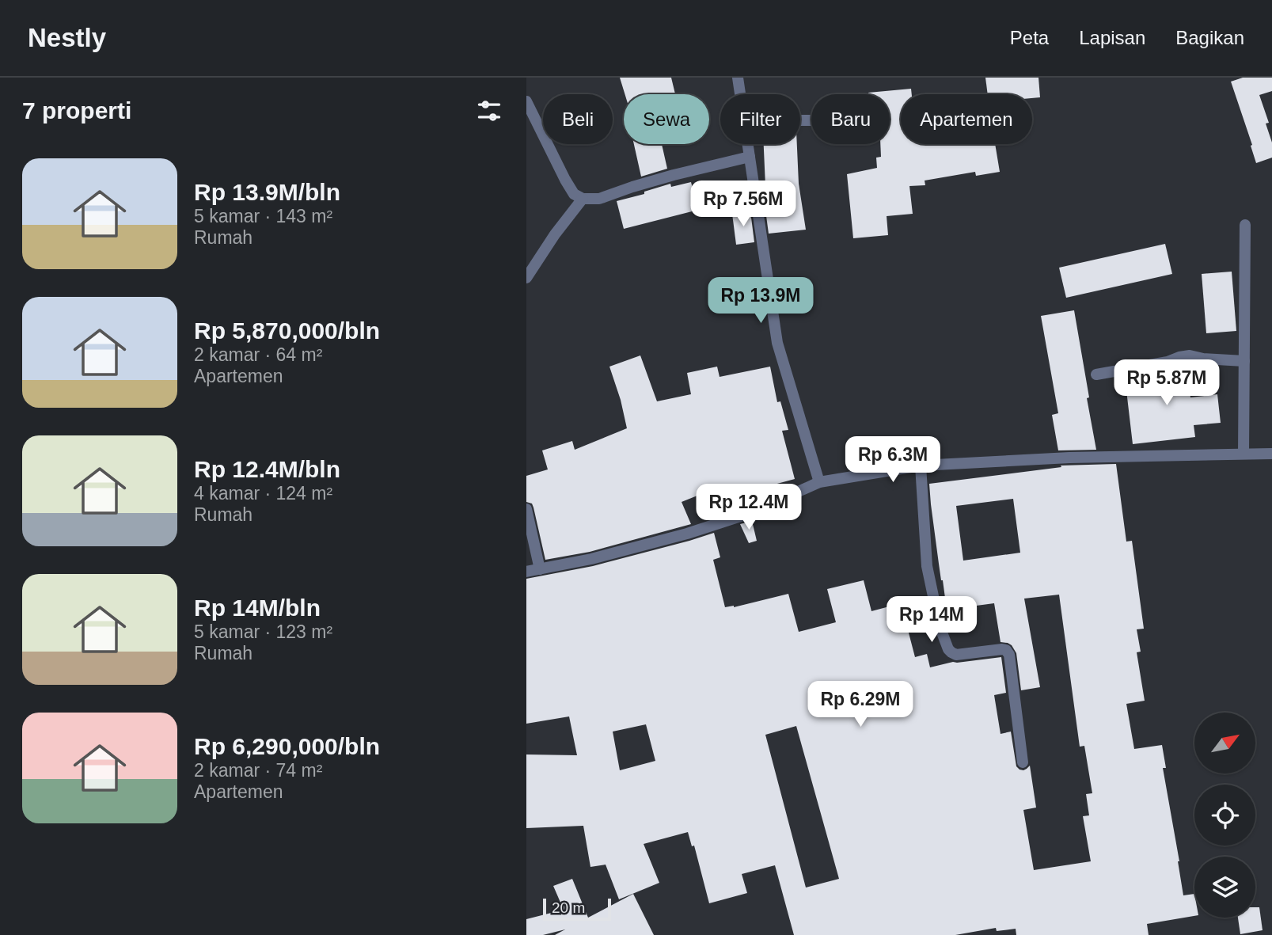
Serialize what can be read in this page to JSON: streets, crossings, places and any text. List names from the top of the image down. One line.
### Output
{"scale_bar":"20 m","north":"top right","page":{"header":"Nestly","nav":["Peta","Lapisan","Bagikan"],"heading":"7 properti","chip":["Beli","Sewa","Filter","Baru","Apartemen"],"list":[{"name":"Rp 13.9M/bln","note":"5 kamar · 143 m² · Rumah"},{"name":"Rp 5,870,000/bln","note":"2 kamar · 64 m² · Apartemen"},{"name":"Rp 12.4M/bln","note":"4 kamar · 124 m² · Rumah"},{"name":"Rp 14M/bln","note":"5 kamar · 123 m² · Rumah"},{"name":"Rp 6,290,000/bln","note":"2 kamar · 74 m² · Apartemen"}],"price":["Rp 7.56M","Rp 13.9M","Rp 5.87M","Rp 6.3M","Rp 12.4M","Rp 14M","Rp 6.29M"],"scale":"20 m"}}
